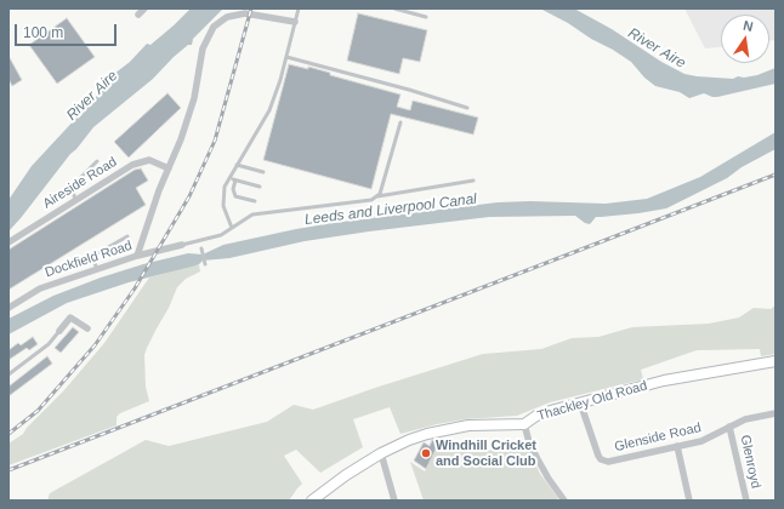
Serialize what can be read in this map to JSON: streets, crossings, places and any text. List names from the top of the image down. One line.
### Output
{"streets":{"street":["Aireside Road","Dockfield Road","Thackley Old Road","Glenside Road","Glenroyd"]},"crossings":[["Thackley Old Road","Glenside Road"],["Glenside Road","Glenroyd"]],"water":["River Aire","Leeds and Liverpool Canal"],"places":["Windhill Cricket and Social Club"],"scale_bar":"100 m","north":"top"}
